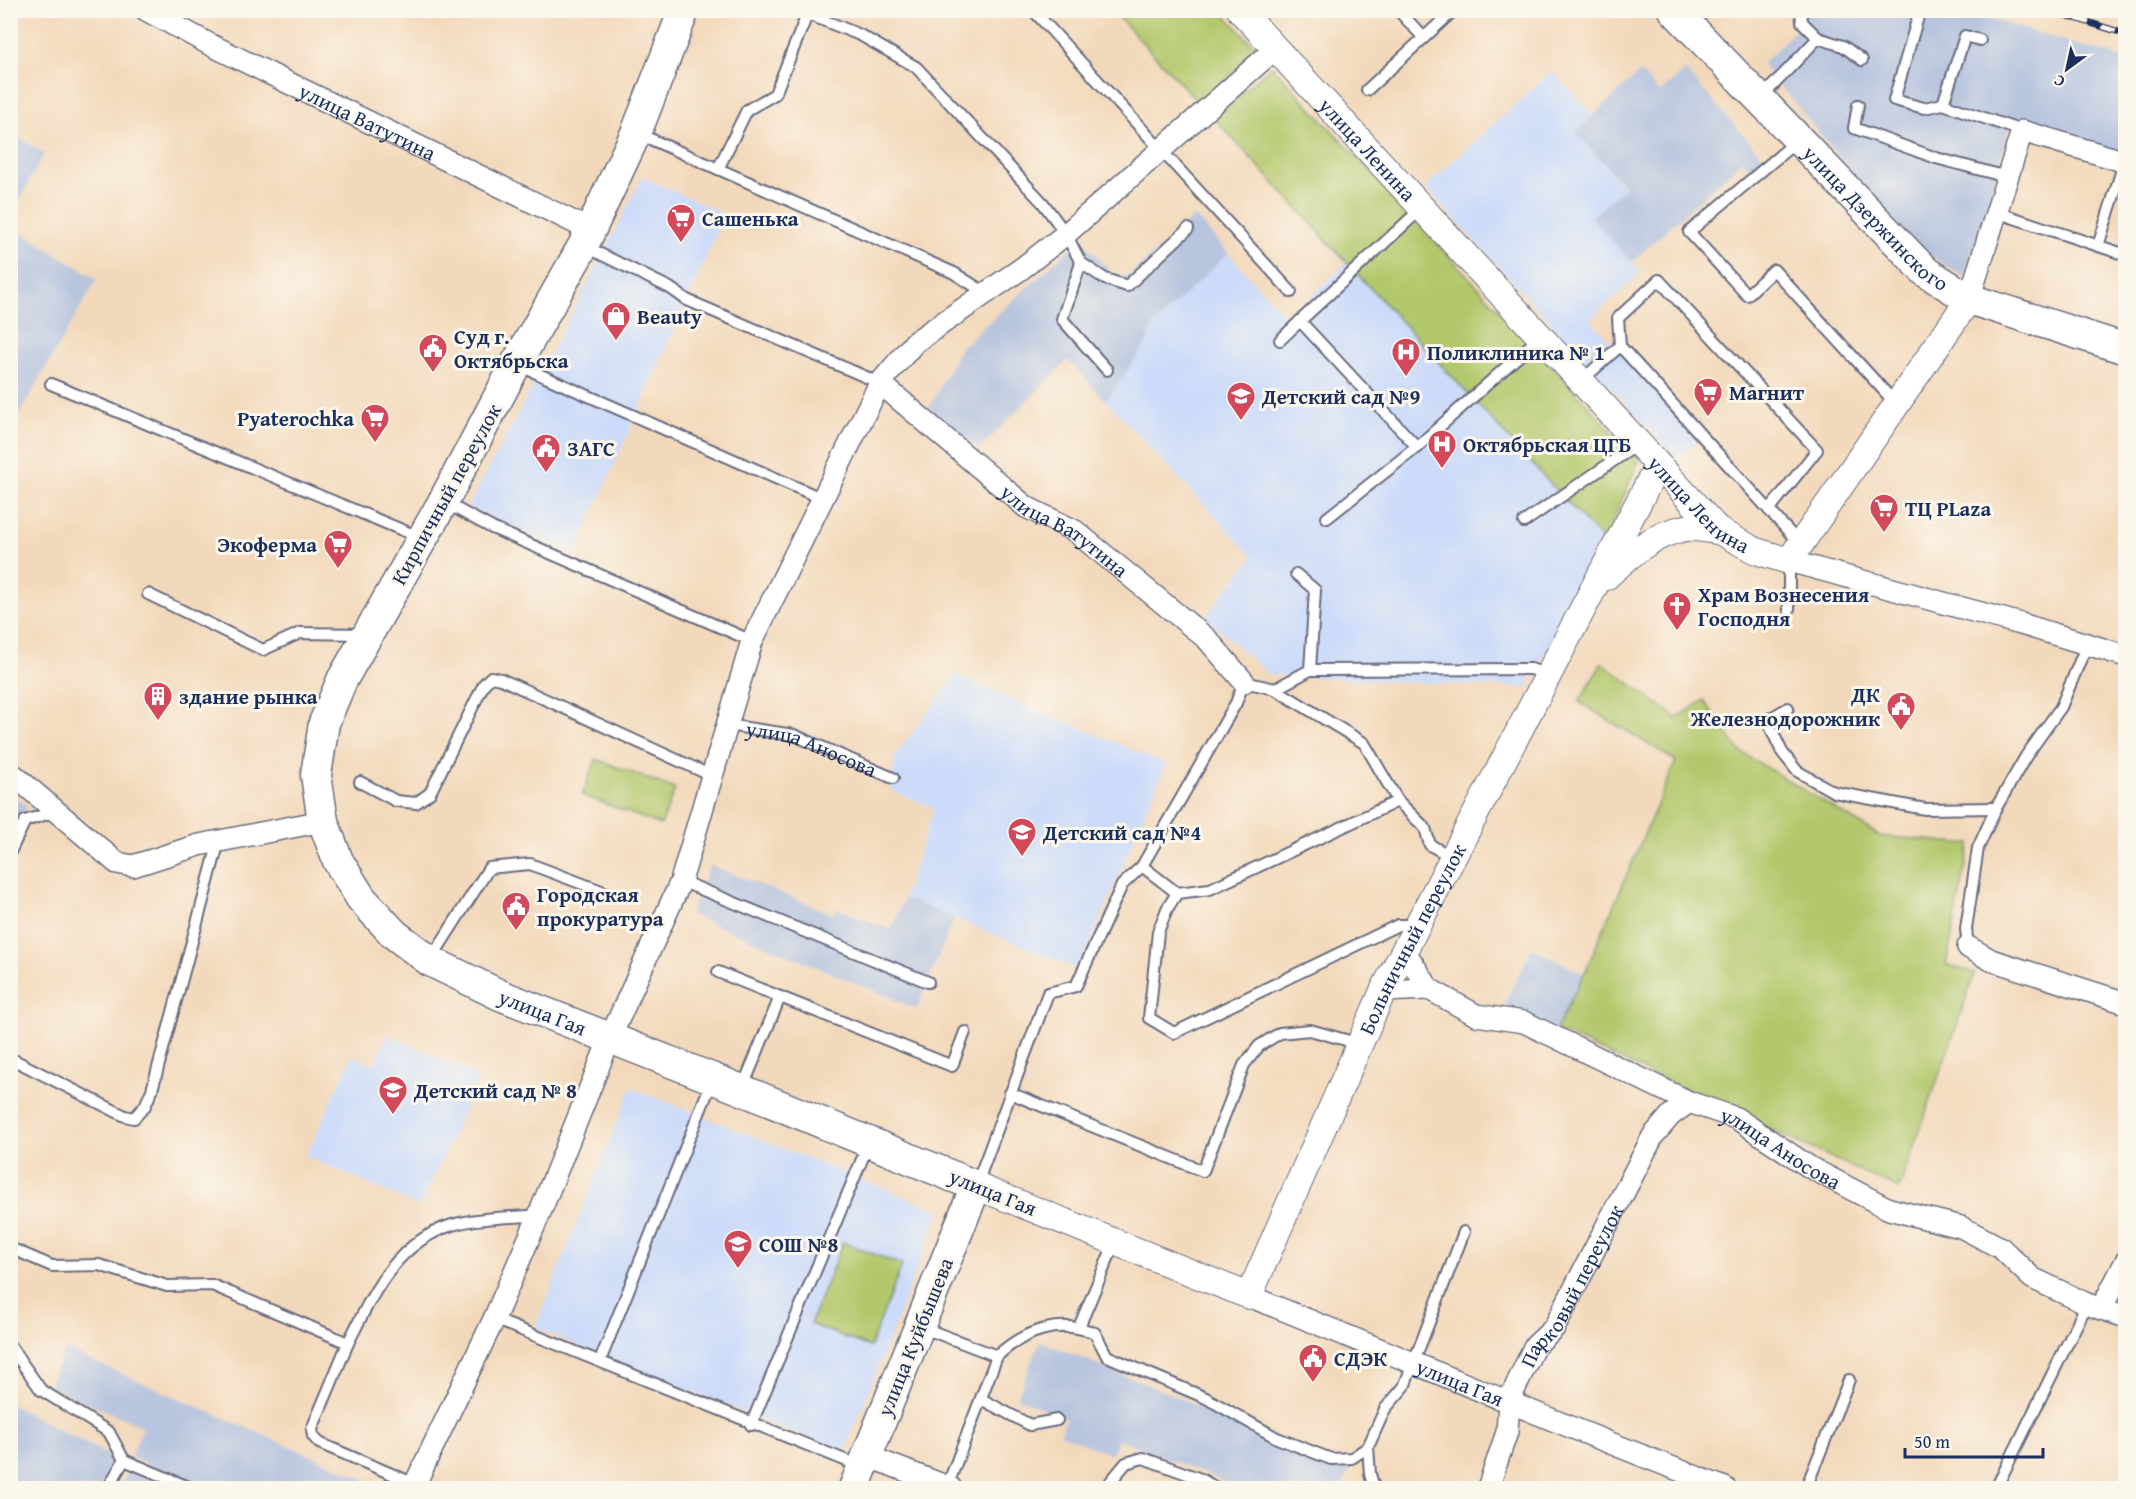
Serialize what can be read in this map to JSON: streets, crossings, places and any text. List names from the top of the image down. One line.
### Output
{"streets":{"main road":["улица Дзержинского","Кирпичный переулок","улица Гая","улица Куйбышева"],"street":["улица Ватутина","улица Ленина","улица Аносова","Больничный переулок","Парковый переулок"]},"crossings":[["улица Ватутина","Кирпичный переулок"],["улица Ленина","Больничный переулок"],["Кирпичный переулок","улица Гая"],["улица Аносова","Больничный переулок"],["улица Аносова","Парковый переулок"],["Больничный переулок","улица Гая"],["улица Гая","Парковый переулок"],["улица Гая","улица Куйбышева"]],"places":{"supermarket":["Сашенька","Магнит","Pyaterochka","ТЦ PLaza","Экоферма"],"shop":["Beauty"],"public building":["Суд г. Октябрьска","ЗАГС","ДК Железнодорожник","Городская прокуратура","СДЭК"],"hospital":["Поликлиника № 1","Октябрьская ЦГБ"],"school or university":["Детский сад №9","Детский сад №4","Детский сад № 8","СОШ №8"],"church":["Храм Вознесения Господня"],"building":["здание рынка"]},"scale_bar":"50 m","north":"bottom left"}
